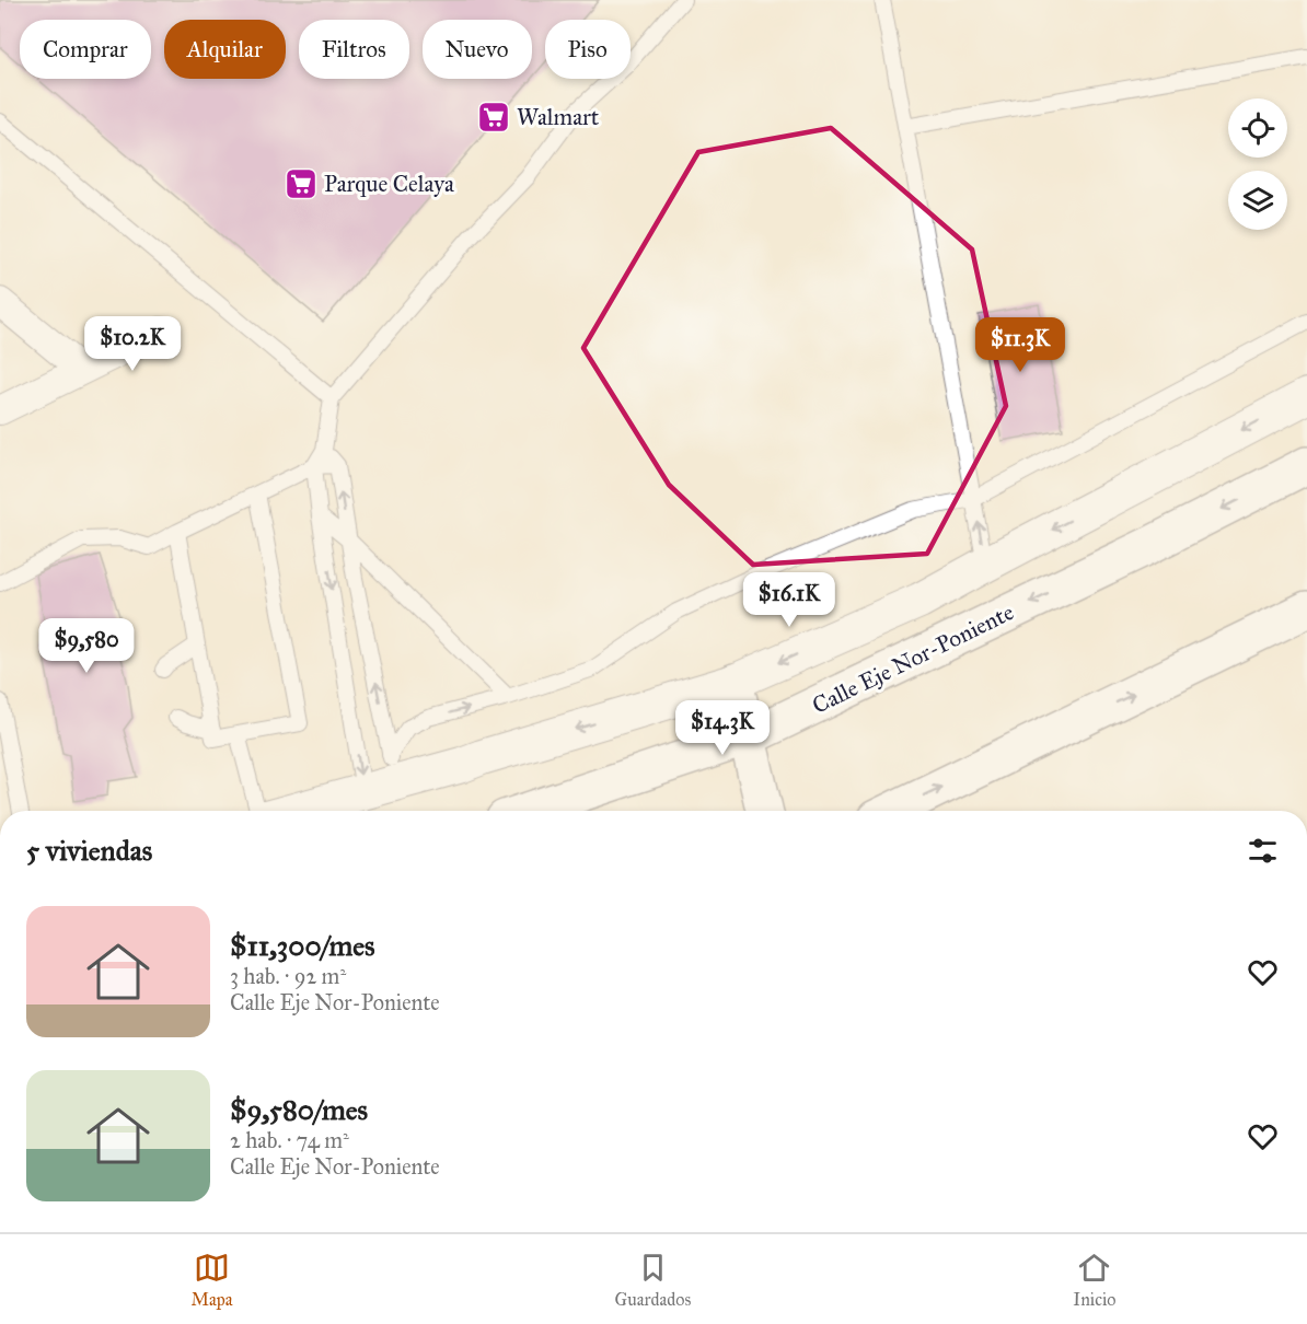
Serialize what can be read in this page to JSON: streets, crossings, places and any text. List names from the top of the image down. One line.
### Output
{"streets":{"main road":["Calle Eje Nor-Poniente"]},"places":{"supermarket":["Walmart","Parque Celaya"]},"page":{"chip":["Comprar","Alquilar","Filtros","Nuevo","Piso"],"price":["$10.2K","$11.3K","$16.1K","$9,580","$14.3K"],"heading":"5 viviendas","list":[{"name":"$11,300/mes","note":"3 hab. · 92 m² · Calle Eje Nor-Poniente"},{"name":"$9,580/mes","note":"2 hab. · 74 m² · Calle Eje Nor-Poniente"}],"tabs":["Mapa","Guardados","Inicio"]}}
